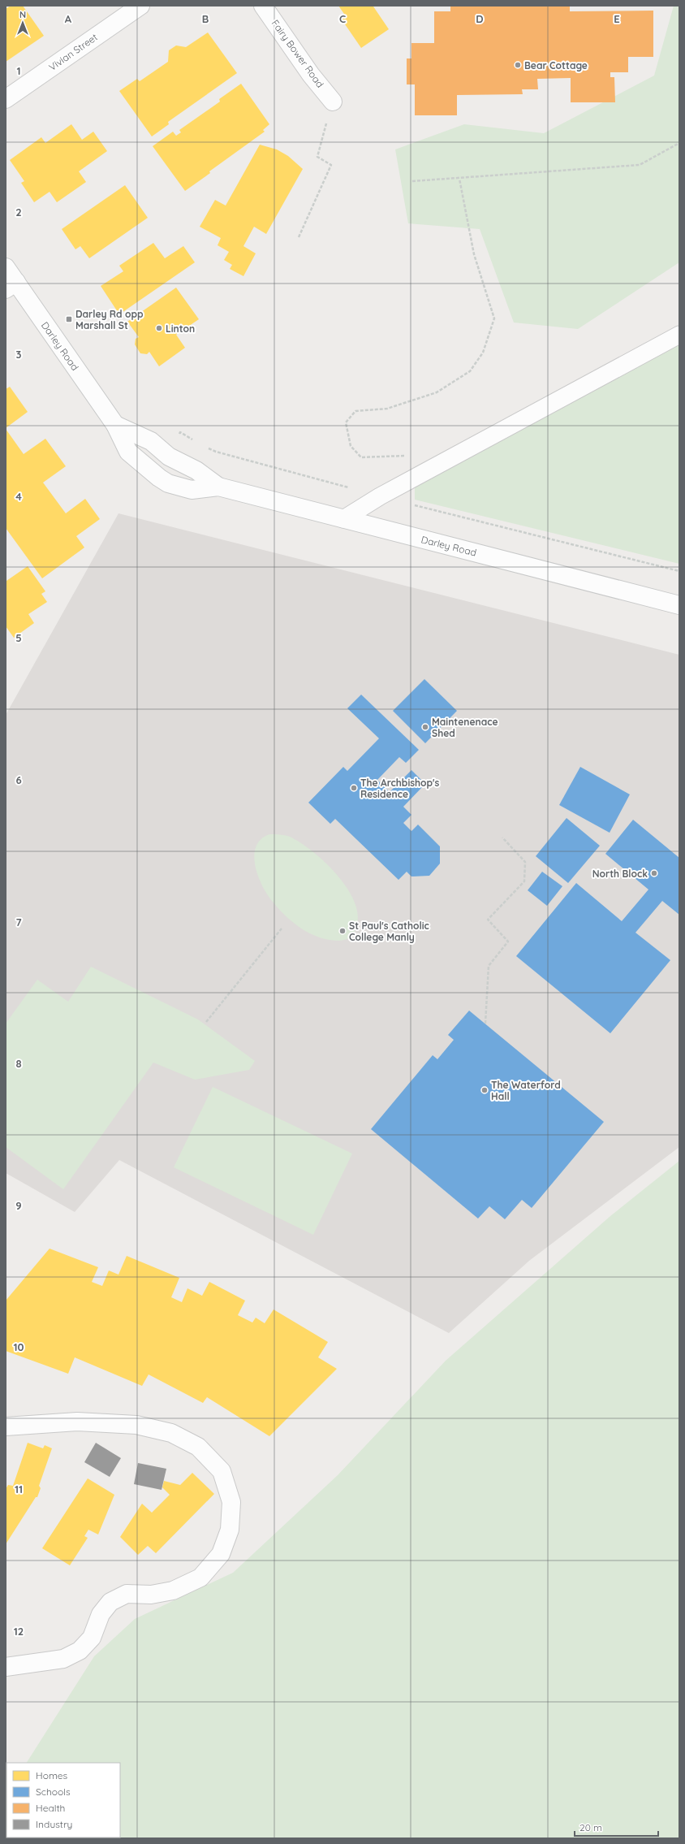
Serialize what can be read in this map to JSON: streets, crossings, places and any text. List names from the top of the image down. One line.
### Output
{"streets":{"street":["Vivian Street","Fairy Bower Road","Darley Road"]},"places":{"other":["Bear Cottage","Linton","Maintenenace Shed","The Archbishop's Residence","North Block","St Paul's Catholic College Manly","The Waterford Hall"],"transit":["Darley Rd opp Marshall St"]},"legend":["Homes","Schools","Health","Industry"],"scale_bar":"20 m","north":"top","grid":{"columns":["A","B","C","D","E"],"rows":["1","2","3","4","5","6","7","8","9","10","11","12"]}}
